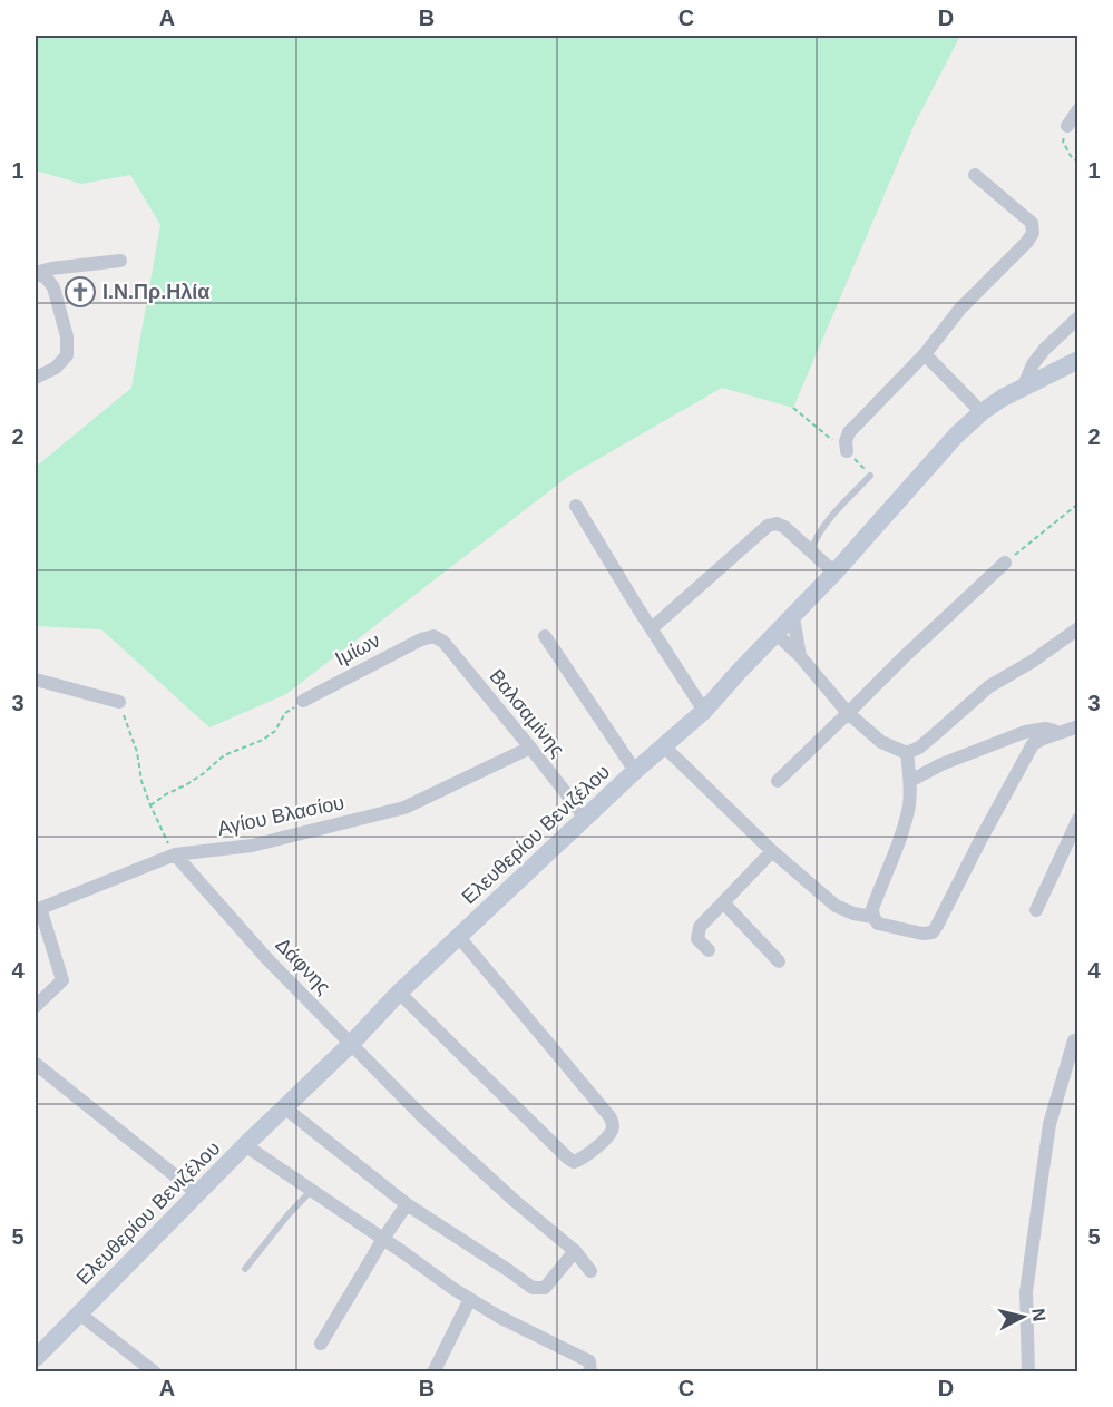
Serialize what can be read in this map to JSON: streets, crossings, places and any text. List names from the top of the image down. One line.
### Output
{"streets":{"street":["Ιμίων","Βαλσαμίνης","Αγίου Βλασίου","Ελευθερίου Βενιζέλου","Δάφνης"]},"crossings":[["Ιμίων","Βαλσαμίνης"],["Βαλσαμίνης","Αγίου Βλασίου"],["Βαλσαμίνης","Ελευθερίου Βενιζέλου"],["Αγίου Βλασίου","Δάφνης"],["Ελευθερίου Βενιζέλου","Δάφνης"]],"places":{"church":["Ι.Ν.Πρ.Ηλία"]},"north":"right","grid":{"columns":["A","B","C","D"],"rows":["1","2","3","4","5"]}}
